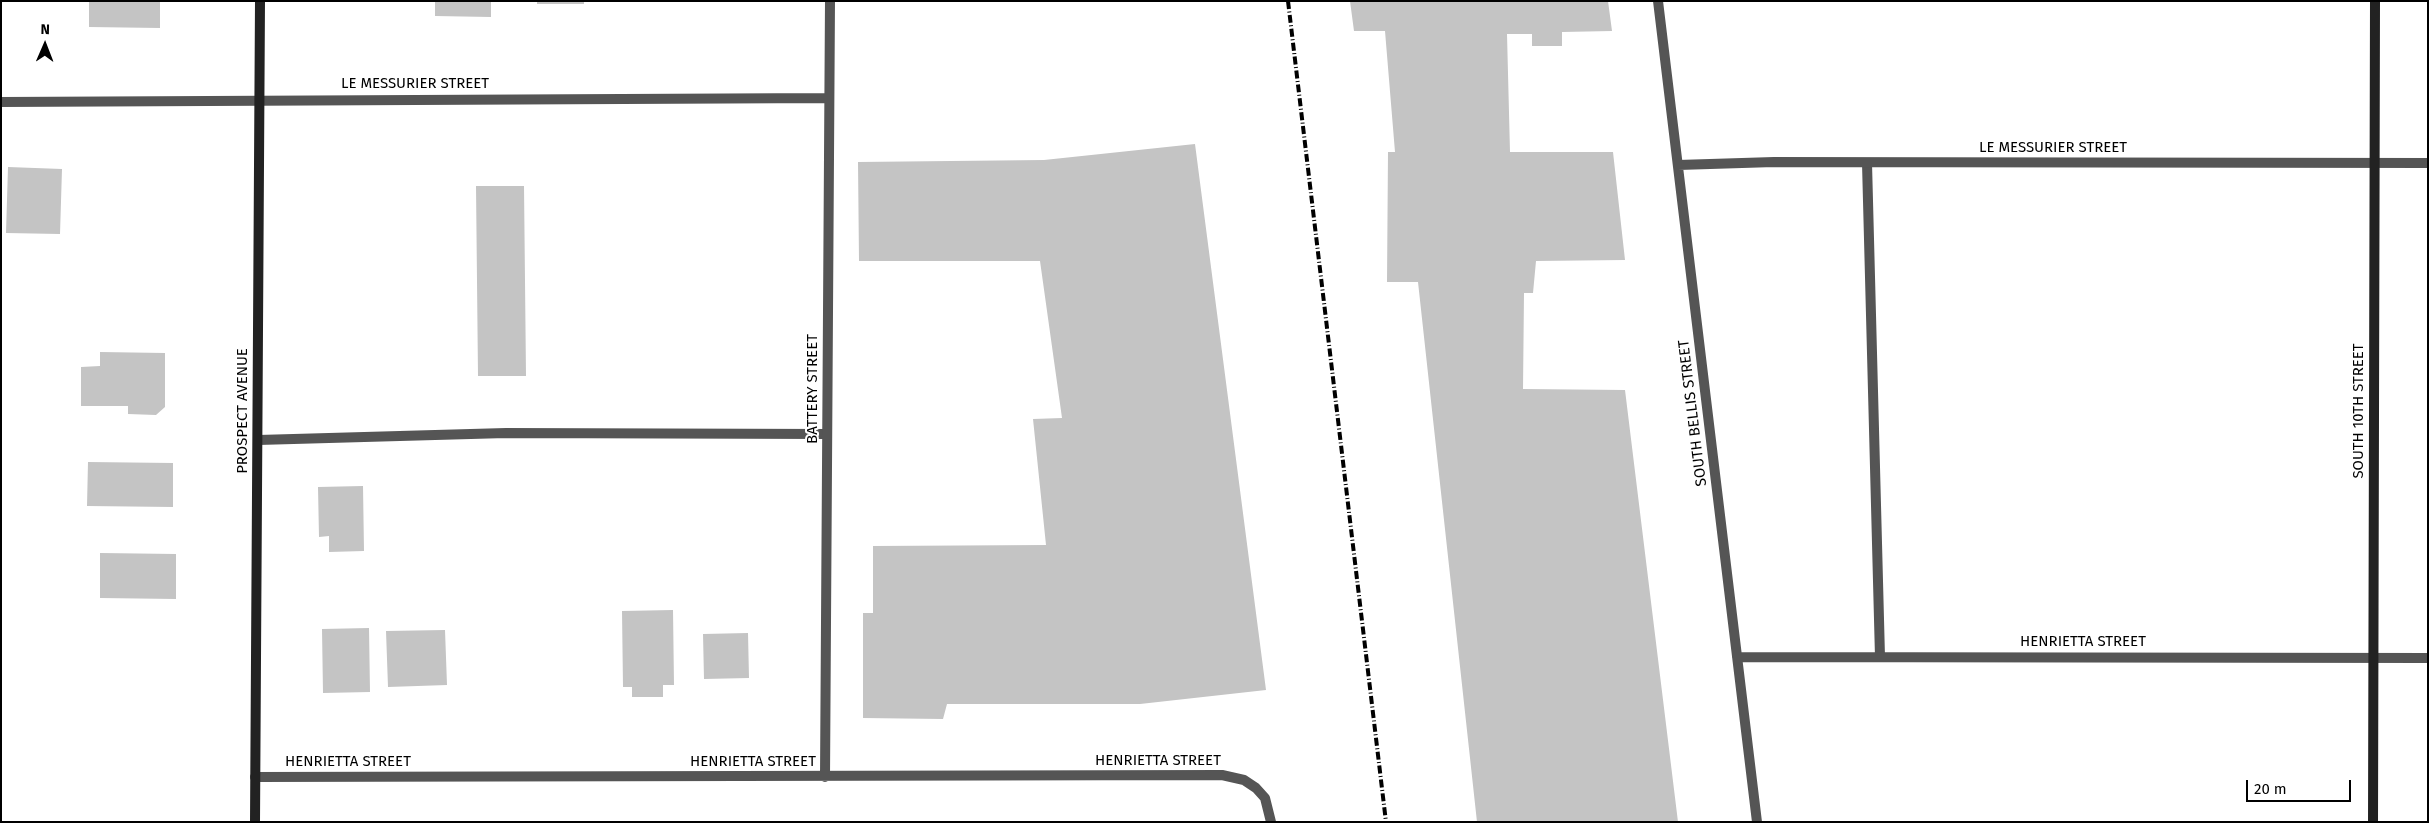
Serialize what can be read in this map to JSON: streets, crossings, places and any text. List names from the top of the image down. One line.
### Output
{"streets":{"street":["LE MESSURIER STREET","BATTERY STREET","PROSPECT AVENUE","SOUTH 10TH STREET","SOUTH BELLIS STREET","HENRIETTA STREET"]},"crossings":[["LE MESSURIER STREET","BATTERY STREET"],["LE MESSURIER STREET","PROSPECT AVENUE"],["LE MESSURIER STREET","SOUTH 10TH STREET"],["LE MESSURIER STREET","SOUTH BELLIS STREET"],["BATTERY STREET","HENRIETTA STREET"],["PROSPECT AVENUE","HENRIETTA STREET"],["SOUTH 10TH STREET","HENRIETTA STREET"],["SOUTH BELLIS STREET","HENRIETTA STREET"]],"scale_bar":"20 m","north":"top"}
